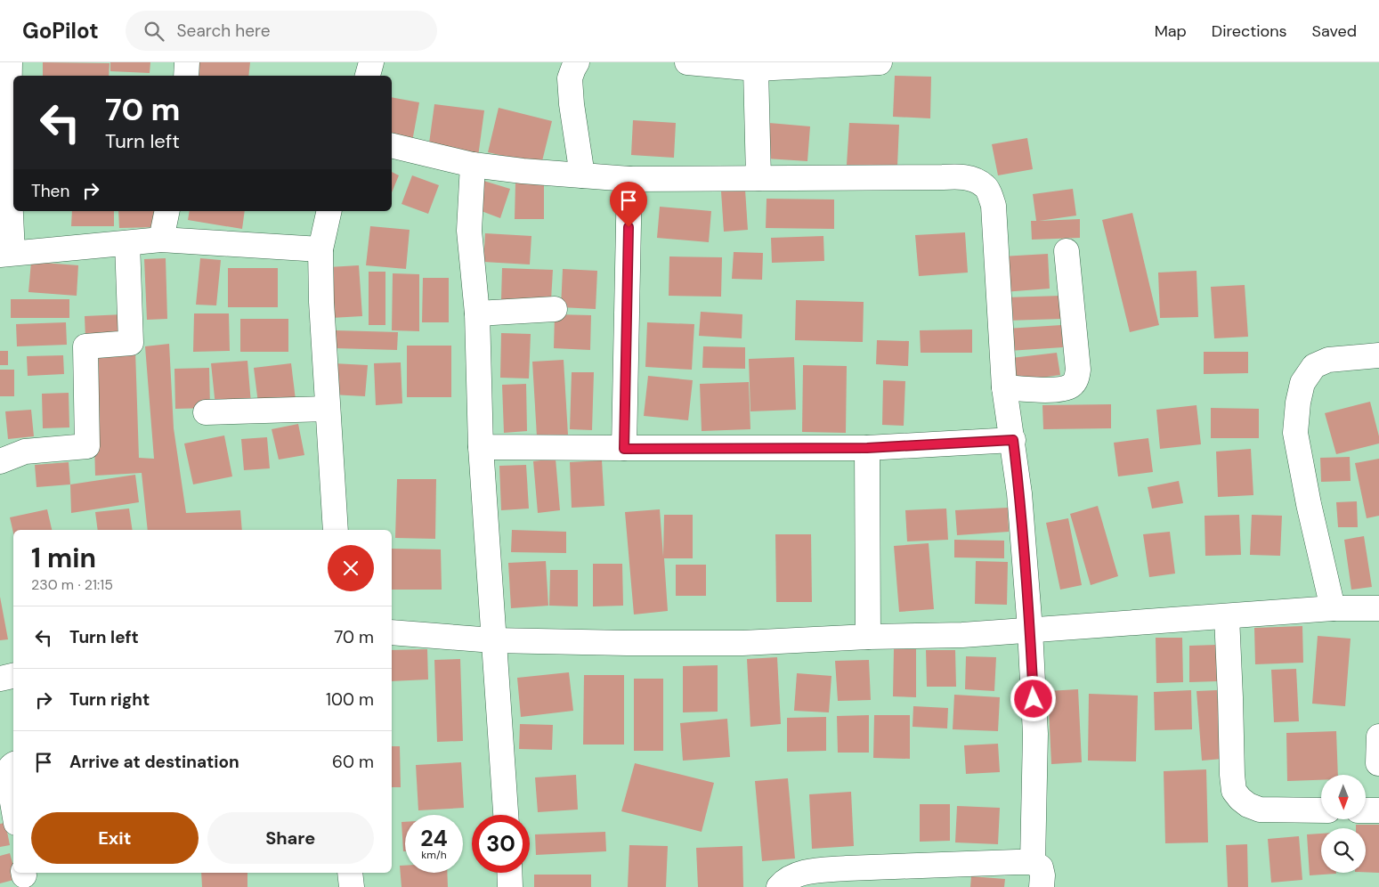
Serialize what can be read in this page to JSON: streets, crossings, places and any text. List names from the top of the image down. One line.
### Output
{"north":"bottom","page":{"header":"GoPilot","search":"Search here","nav":["Map","Directions","Saved"],"turn":["70 m","Turn left"],"then":"Then","heading":["1 min","230 m · 21:15"],"list":[{"name":"Turn left","value":"70 m"},{"name":"Turn right","value":"100 m"},{"name":"Arrive at destination","value":"60 m"}],"buttons":["Exit","Share"],"speed":"24 km/h","limit":"30"}}
